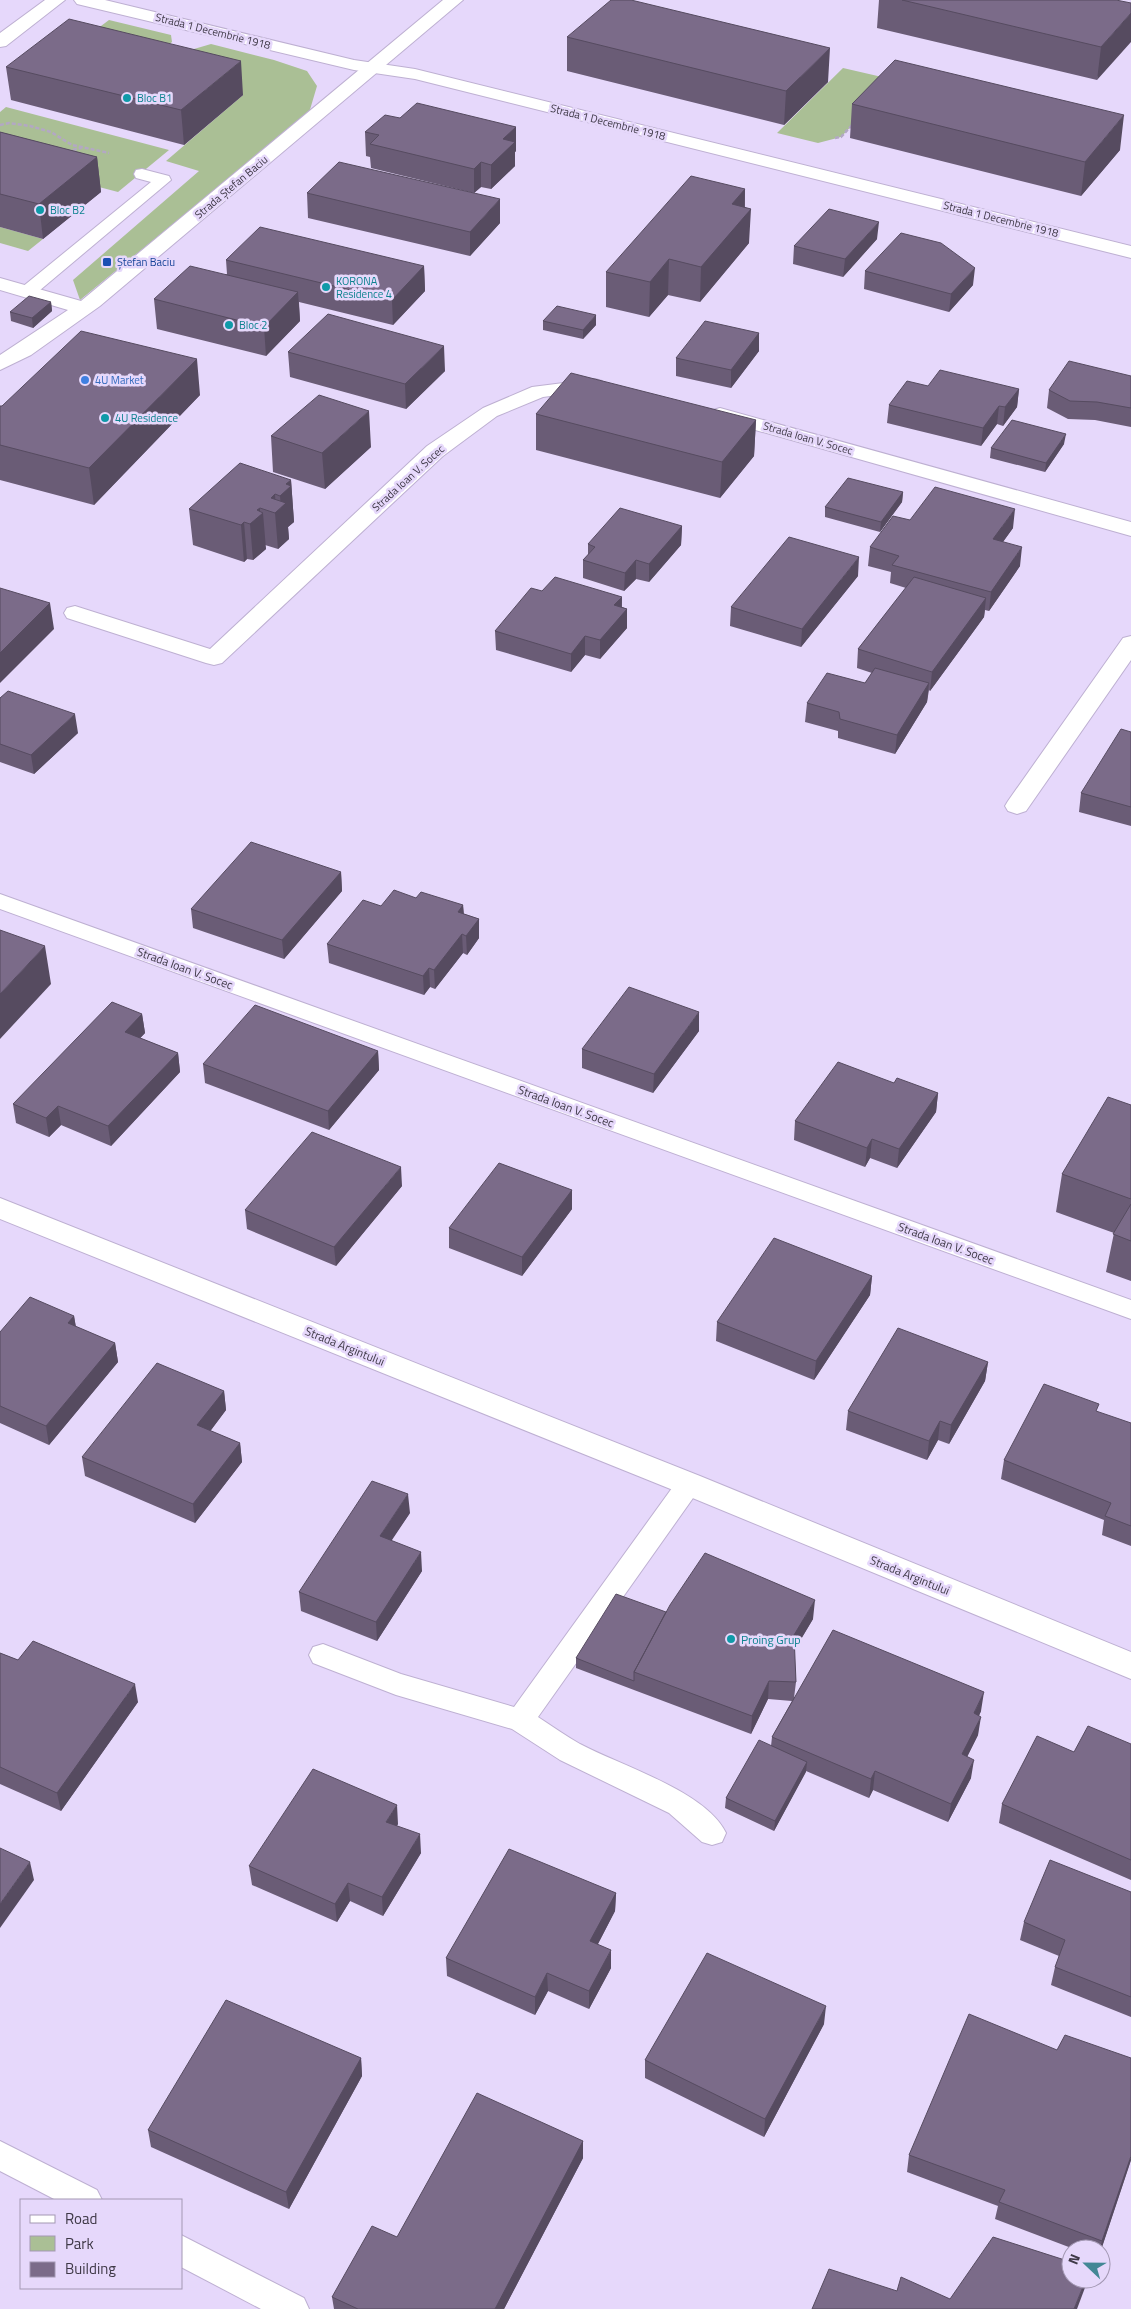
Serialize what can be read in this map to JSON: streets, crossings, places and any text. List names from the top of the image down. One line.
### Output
{"streets":{"street":["Strada 1 Decembrie 1918","Strada Ștefan Baciu","Strada Ioan V. Socec","Strada Argintului"]},"crossings":[["Strada 1 Decembrie 1918","Strada Ștefan Baciu"]],"places":{"other":["Bloc B1","Bloc B2","KORONA Residence 4","Bloc 2","4U Market","4U Residence","Proing Grup"],"transit":["Ștefan Baciu"]},"legend":["Road","Park","Building"],"north":"left"}
